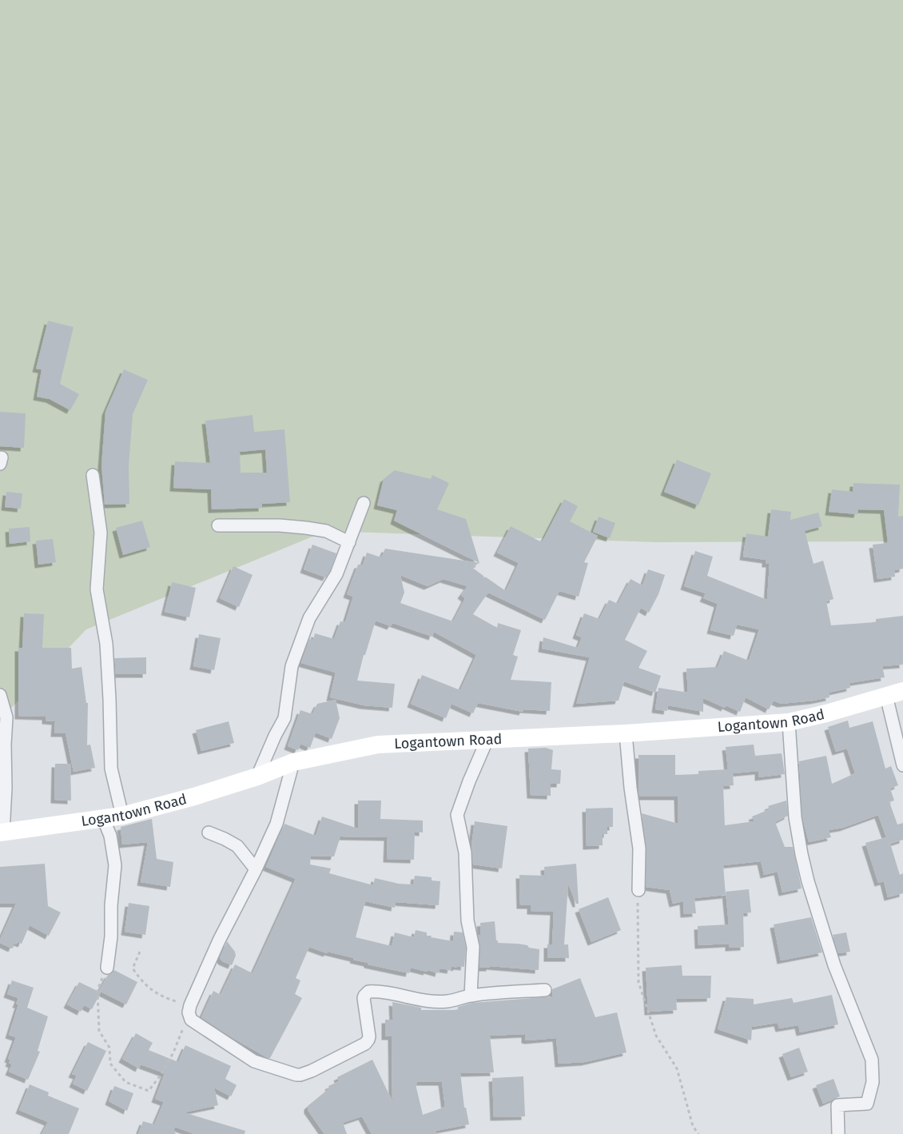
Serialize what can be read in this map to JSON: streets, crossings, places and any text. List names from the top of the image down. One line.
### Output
{"streets":{"street":["Logantown Road"]}}
